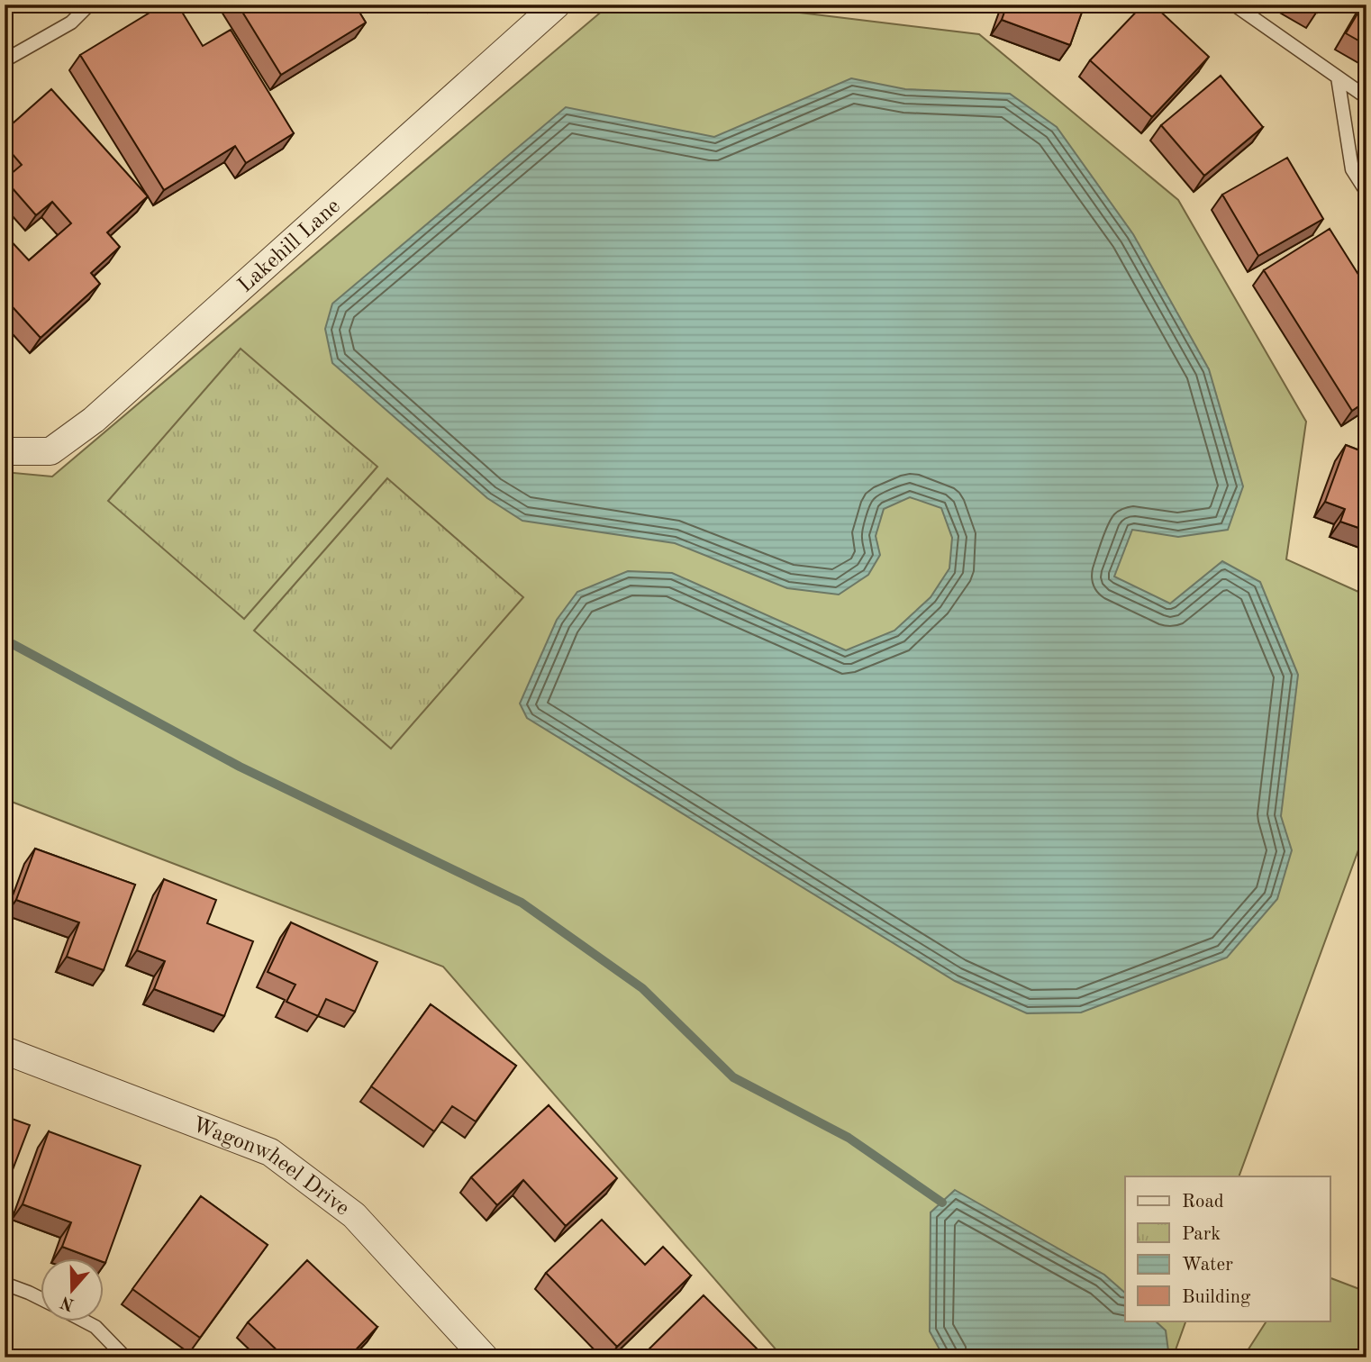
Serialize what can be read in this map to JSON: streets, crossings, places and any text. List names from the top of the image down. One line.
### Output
{"streets":{"street":["Lakehill Lane","Wagonwheel Drive"]},"legend":["Road","Park","Water","Building"],"north":"bottom"}
